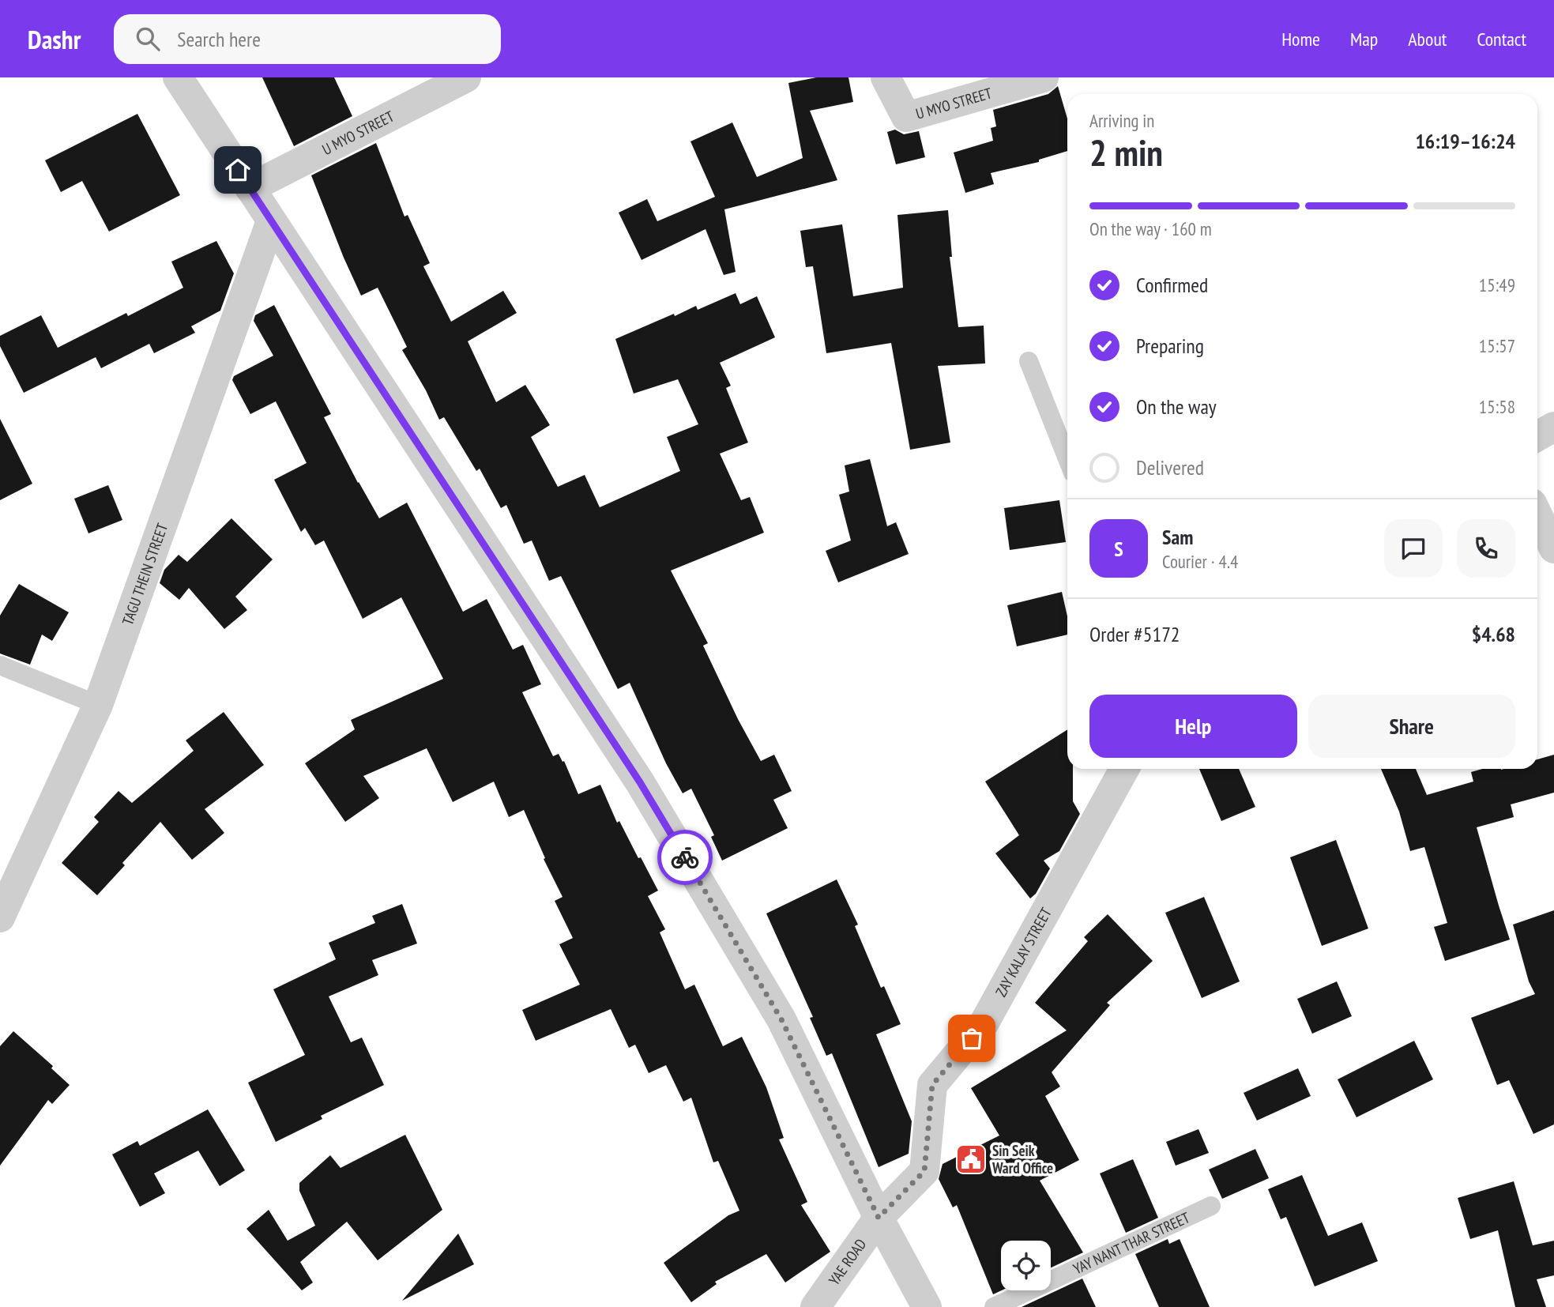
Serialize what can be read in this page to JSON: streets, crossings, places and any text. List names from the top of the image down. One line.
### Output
{"streets":{"street":["U MYO STREET","TAGU THEIN STREET","ZAY KALAY STREET","YAE ROAD"],"lane":["YAY NANT THAR STREET"]},"crossings":[["U MYO STREET","YAE ROAD"],["TAGU THEIN STREET","YAE ROAD"],["ZAY KALAY STREET","YAE ROAD"]],"places":{"public building":["Sin Seik Ward Office"]},"page":{"header":"Dashr","search":"Search here","nav":["Home","Map","About","Contact"],"heading":["2 min","Arriving in","16:19–16:24"],"panel":["Sam","Courier · 4.4","Order #5172","$4.68"],"bar":"On the way · 160 m","list":[["Confirmed","15:49"],["Preparing","15:57"],["On the way","15:58"],"Delivered"],"round":"S","buttons":["Help","Share"]}}
